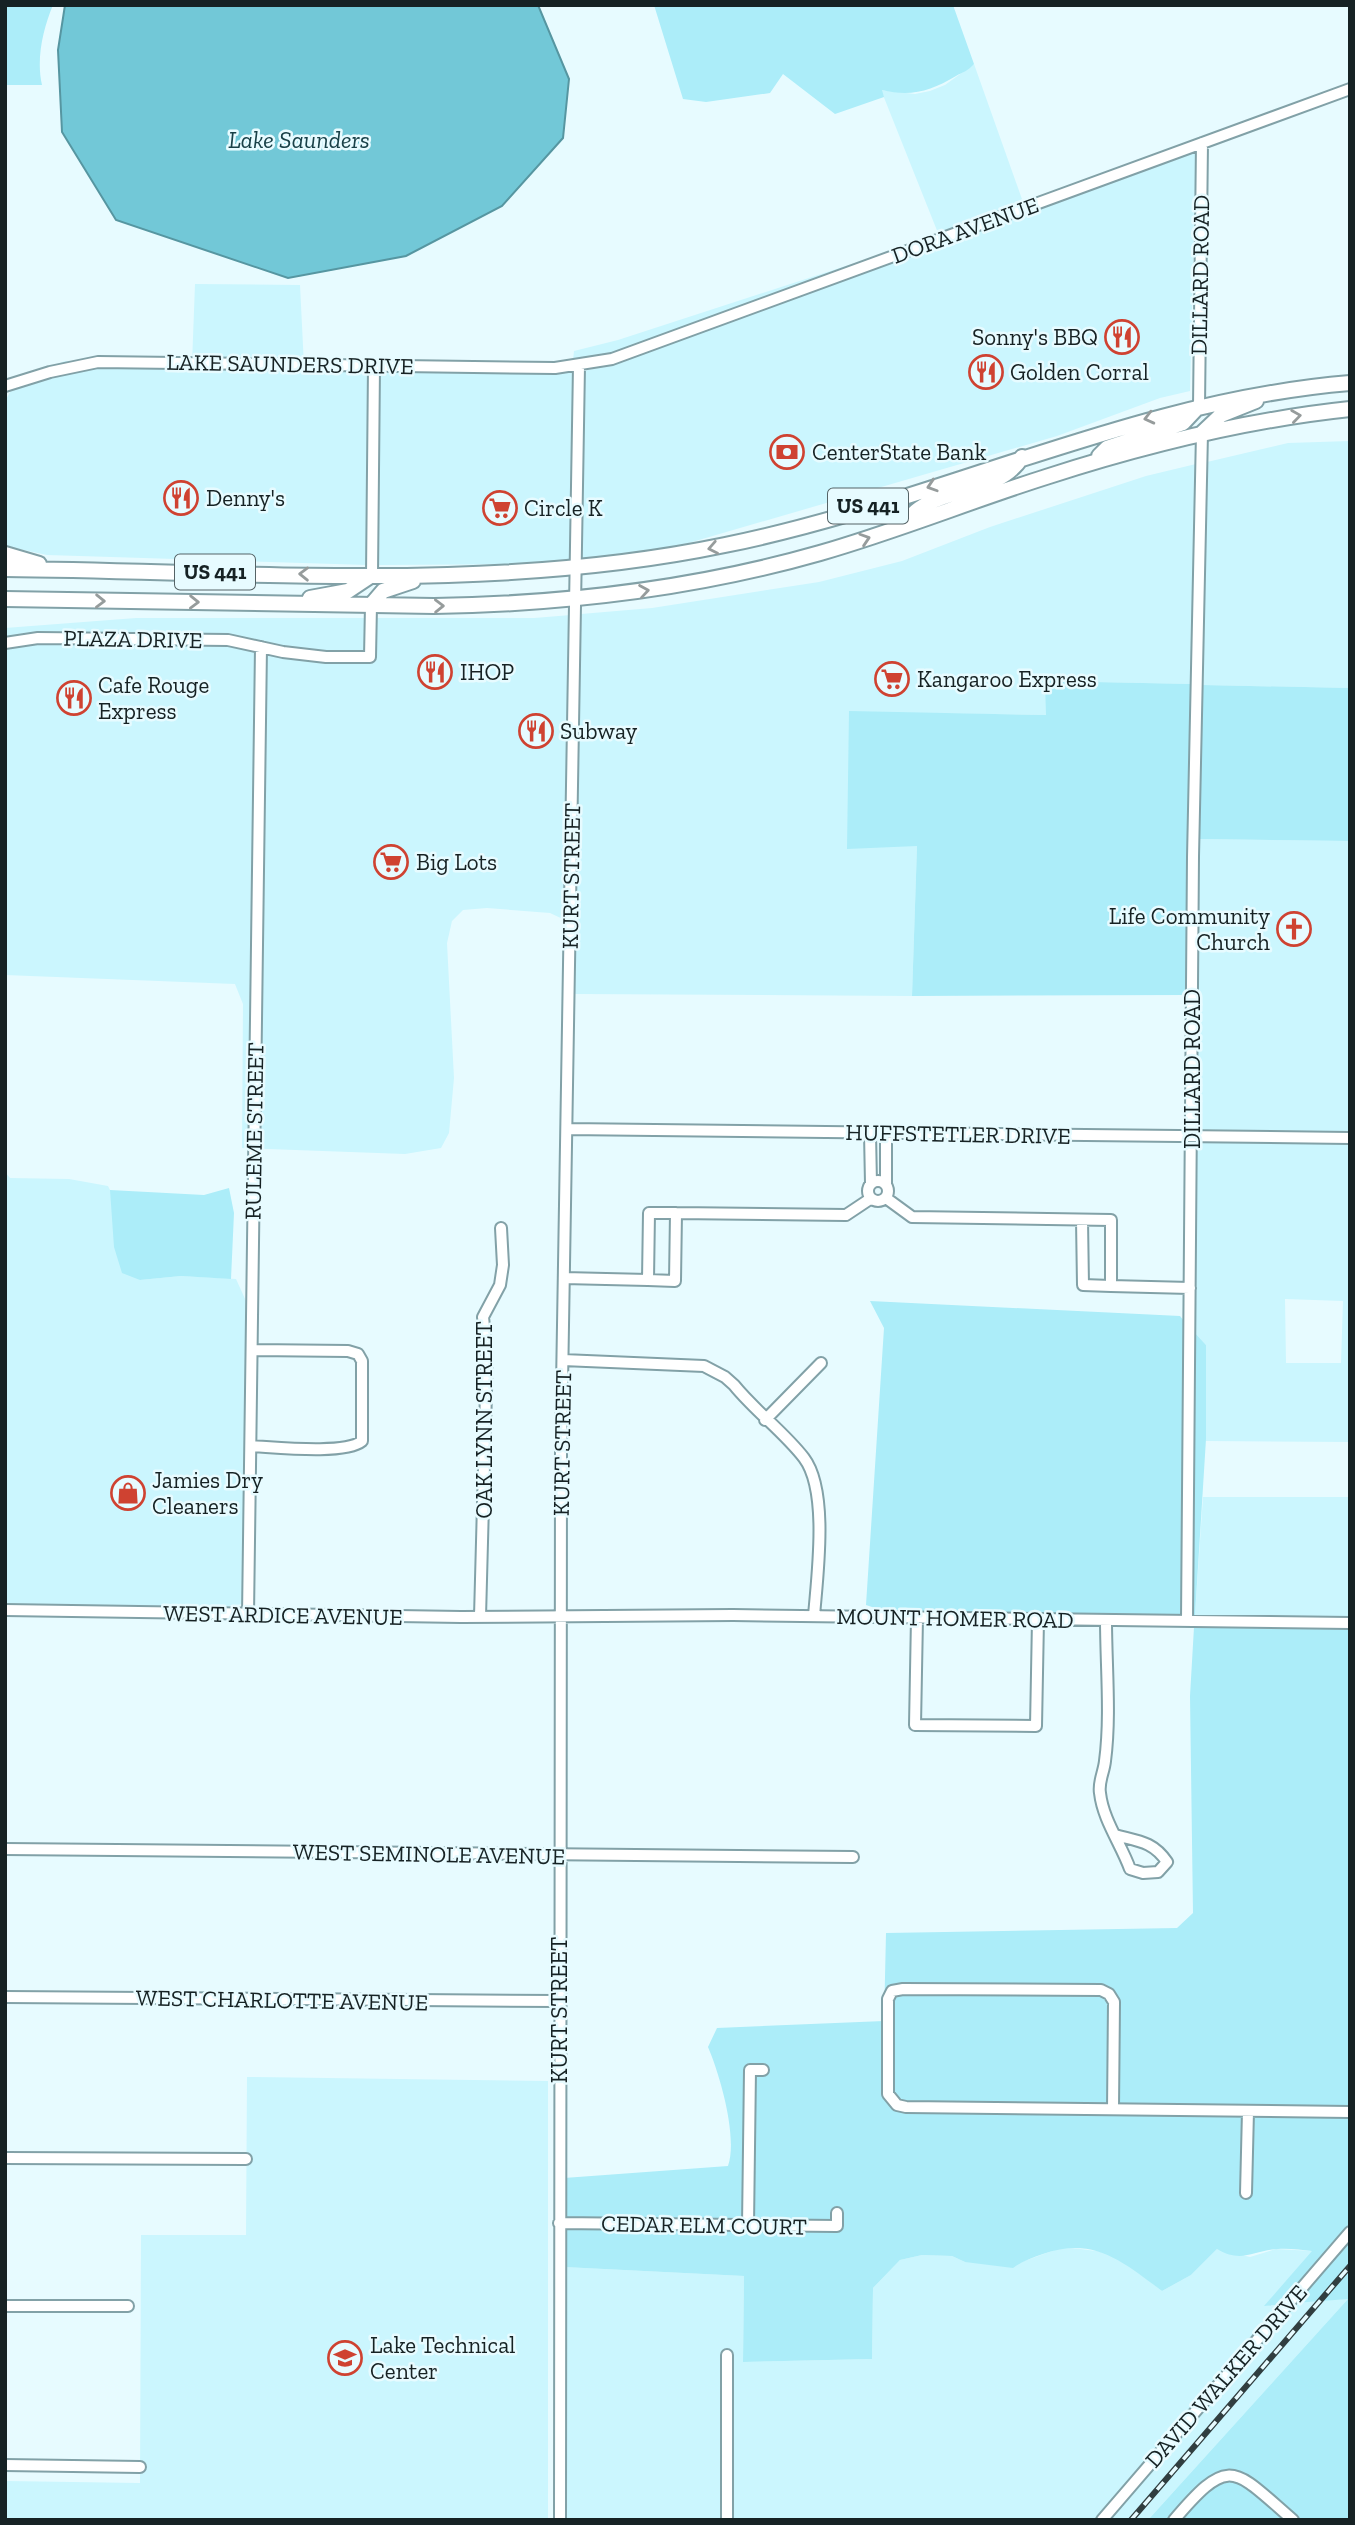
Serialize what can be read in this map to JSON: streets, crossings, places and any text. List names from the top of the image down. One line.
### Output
{"streets":{"main road":["US 441"],"street":["DORA AVENUE","DILLARD ROAD","LAKE SAUNDERS DRIVE","PLAZA DRIVE","KURT STREET","RULEME STREET","HUFFSTETLER DRIVE","OAK LYNN STREET","WEST ARDICE AVENUE","MOUNT HOMER ROAD","WEST SEMINOLE AVENUE","WEST CHARLOTTE AVENUE","CEDAR ELM COURT","DAVID WALKER DRIVE"]},"crossings":[["DORA AVENUE","DILLARD ROAD"],["DORA AVENUE","LAKE SAUNDERS DRIVE"],["DORA AVENUE","KURT STREET"],["DILLARD ROAD","US 441"],["DILLARD ROAD","HUFFSTETLER DRIVE"],["DILLARD ROAD","MOUNT HOMER ROAD"],["LAKE SAUNDERS DRIVE","KURT STREET"],["US 441","PLAZA DRIVE"],["US 441","KURT STREET"],["PLAZA DRIVE","RULEME STREET"],["KURT STREET","HUFFSTETLER DRIVE"],["KURT STREET","WEST ARDICE AVENUE"],["KURT STREET","MOUNT HOMER ROAD"],["KURT STREET","WEST SEMINOLE AVENUE"],["KURT STREET","WEST CHARLOTTE AVENUE"],["KURT STREET","CEDAR ELM COURT"],["RULEME STREET","WEST ARDICE AVENUE"],["OAK LYNN STREET","WEST ARDICE AVENUE"],["WEST ARDICE AVENUE","MOUNT HOMER ROAD"]],"water":["Lake Saunders"],"places":{"restaurant":["Sonny's BBQ","Golden Corral","Denny's","IHOP","Cafe Rouge Express","Subway"],"bank":["CenterState Bank"],"supermarket":["Circle K","Kangaroo Express","Big Lots"],"church":["Life Community Church"],"shop":["Jamies Dry Cleaners"],"school or university":["Lake Technical Center"]}}
